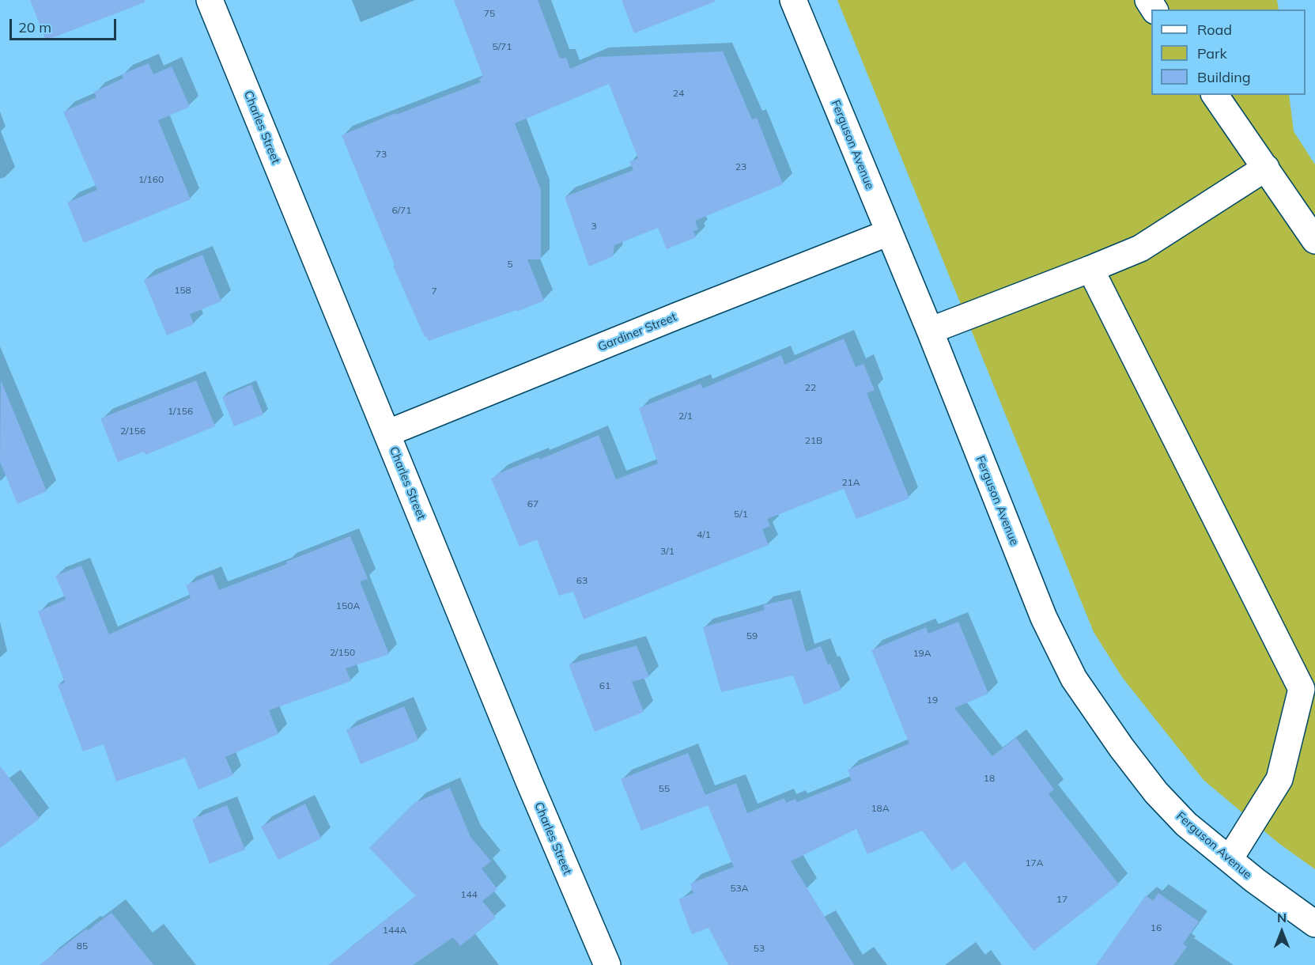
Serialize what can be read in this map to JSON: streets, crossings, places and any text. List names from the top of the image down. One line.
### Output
{"streets":{"street":["Charles Street","Ferguson Avenue","Gardiner Street"]},"crossings":[["Charles Street","Gardiner Street"],["Ferguson Avenue","Gardiner Street"]],"house_numbers":["75","5/71","24","73","23","1/160","6/71","3","5","158","7","22","1/156","2/1","2/156","21B","21A","67","5/1","4/1","3/1","63","150A","59","2/150","19A","61","19","18","55","18A","17A","53A","144","17","16","144A","85","53"],"legend":["Road","Park","Building"],"scale_bar":"20 m","north":"top"}
